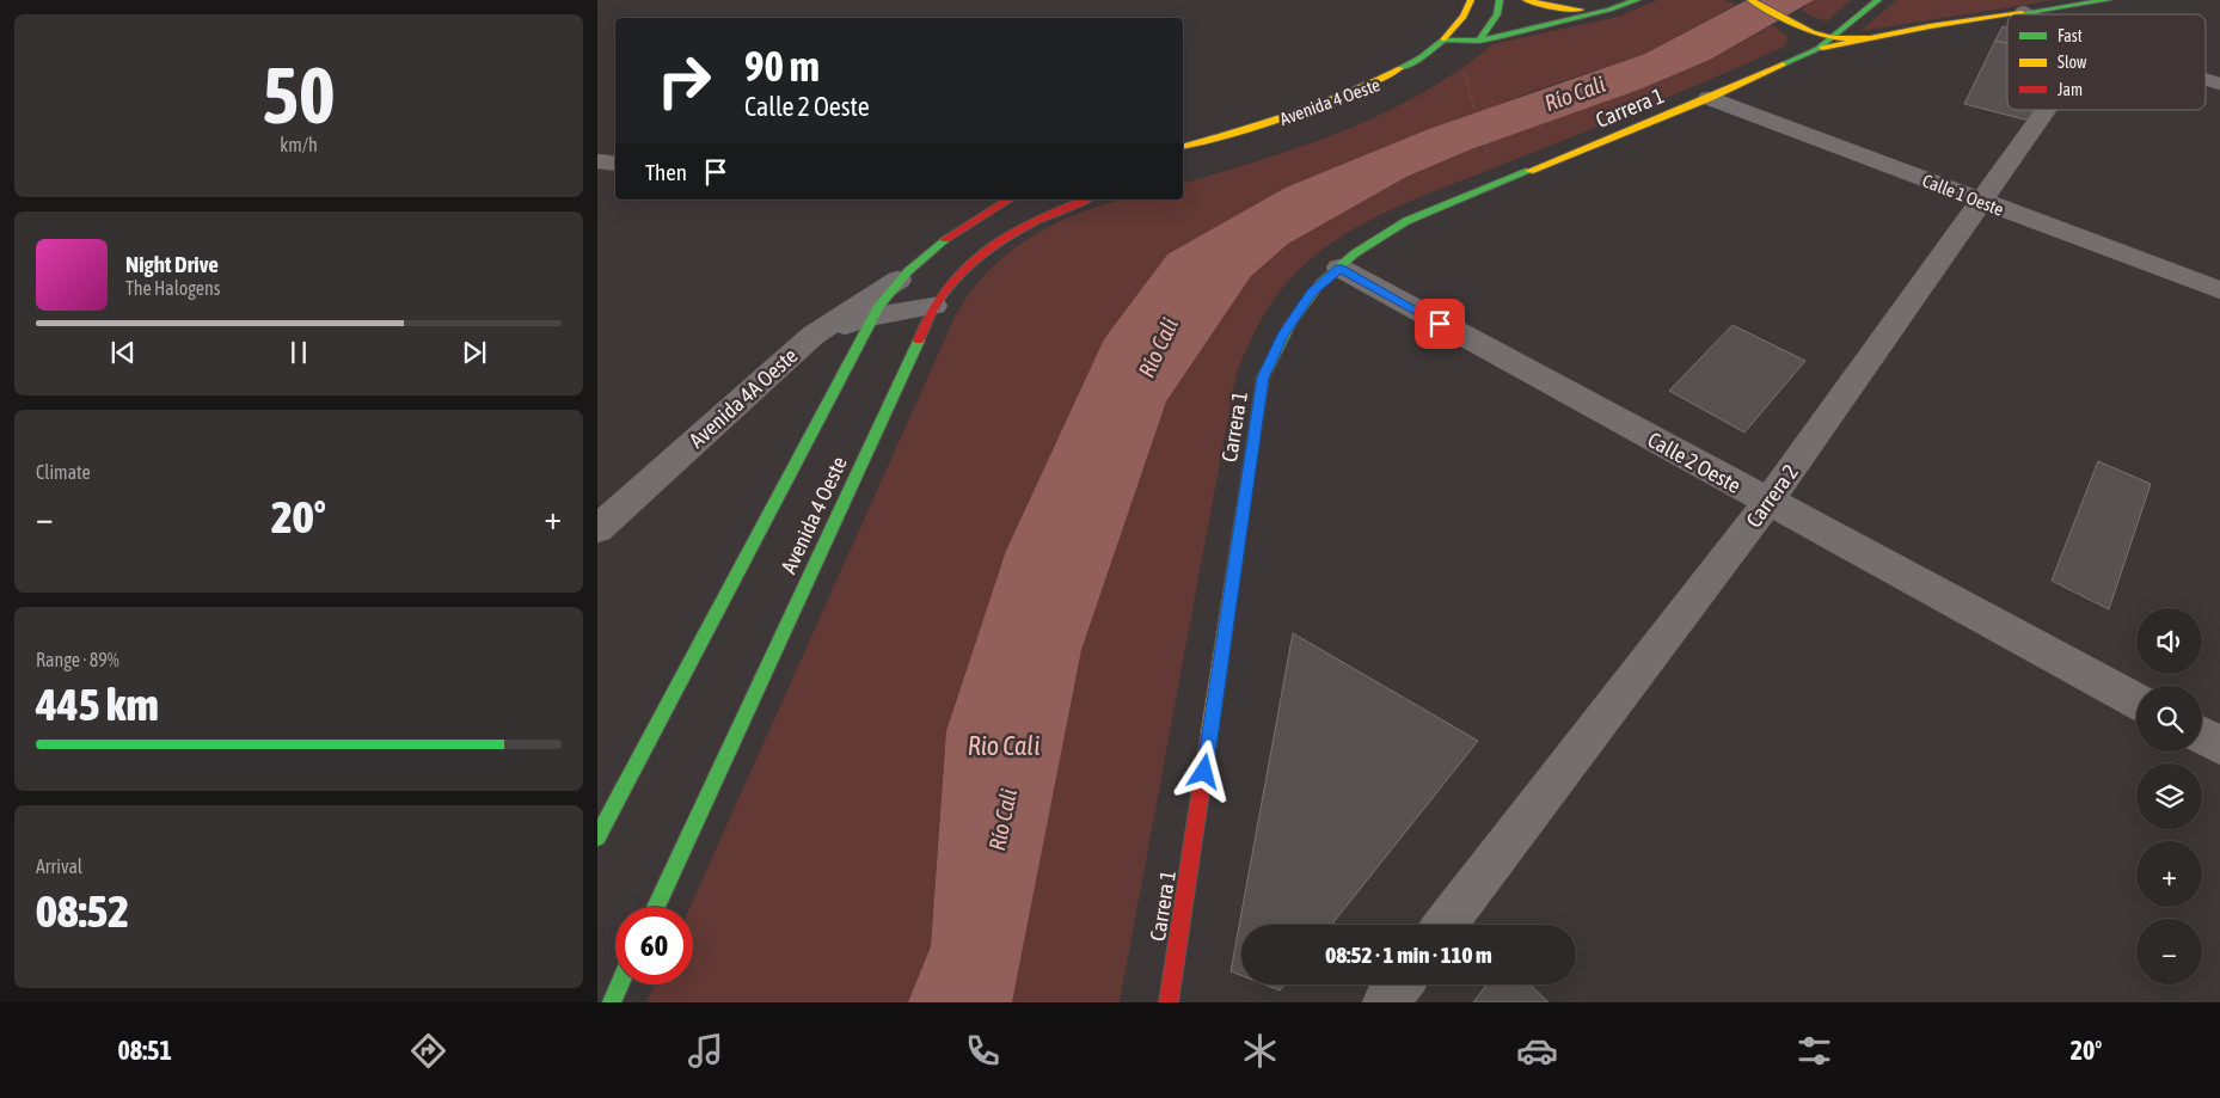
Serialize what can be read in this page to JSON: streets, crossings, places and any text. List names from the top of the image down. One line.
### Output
{"streets":{"main road":["Avenida 4 Oeste","Carrera 1"],"street":["Calle 1 Oeste","Avenida 4A Oeste","Calle 2 Oeste","Carrera 2"]},"crossings":[["Avenida 4 Oeste","Avenida 4A Oeste"],["Carrera 1","Calle 1 Oeste"],["Carrera 1","Calle 2 Oeste"],["Calle 1 Oeste","Carrera 2"],["Calle 2 Oeste","Carrera 2"]],"water":["Río Cali","Rio Cali"],"legend":["Fast","Slow","Jam"],"page":{"tile":[["50","km/h"],"Climate",["Range · 89%","445 km"],["Arrival","08:52"]],"turn":["90 m","Calle 2 Oeste"],"then":"Then","song":["Night Drive","The Halogens"],"heat":["−","20°","+"],"map_buttons":["+","−"],"limit":"60","trip":"08:52 · 1 min · 110 m","tabs":["08:51","20°"]}}
